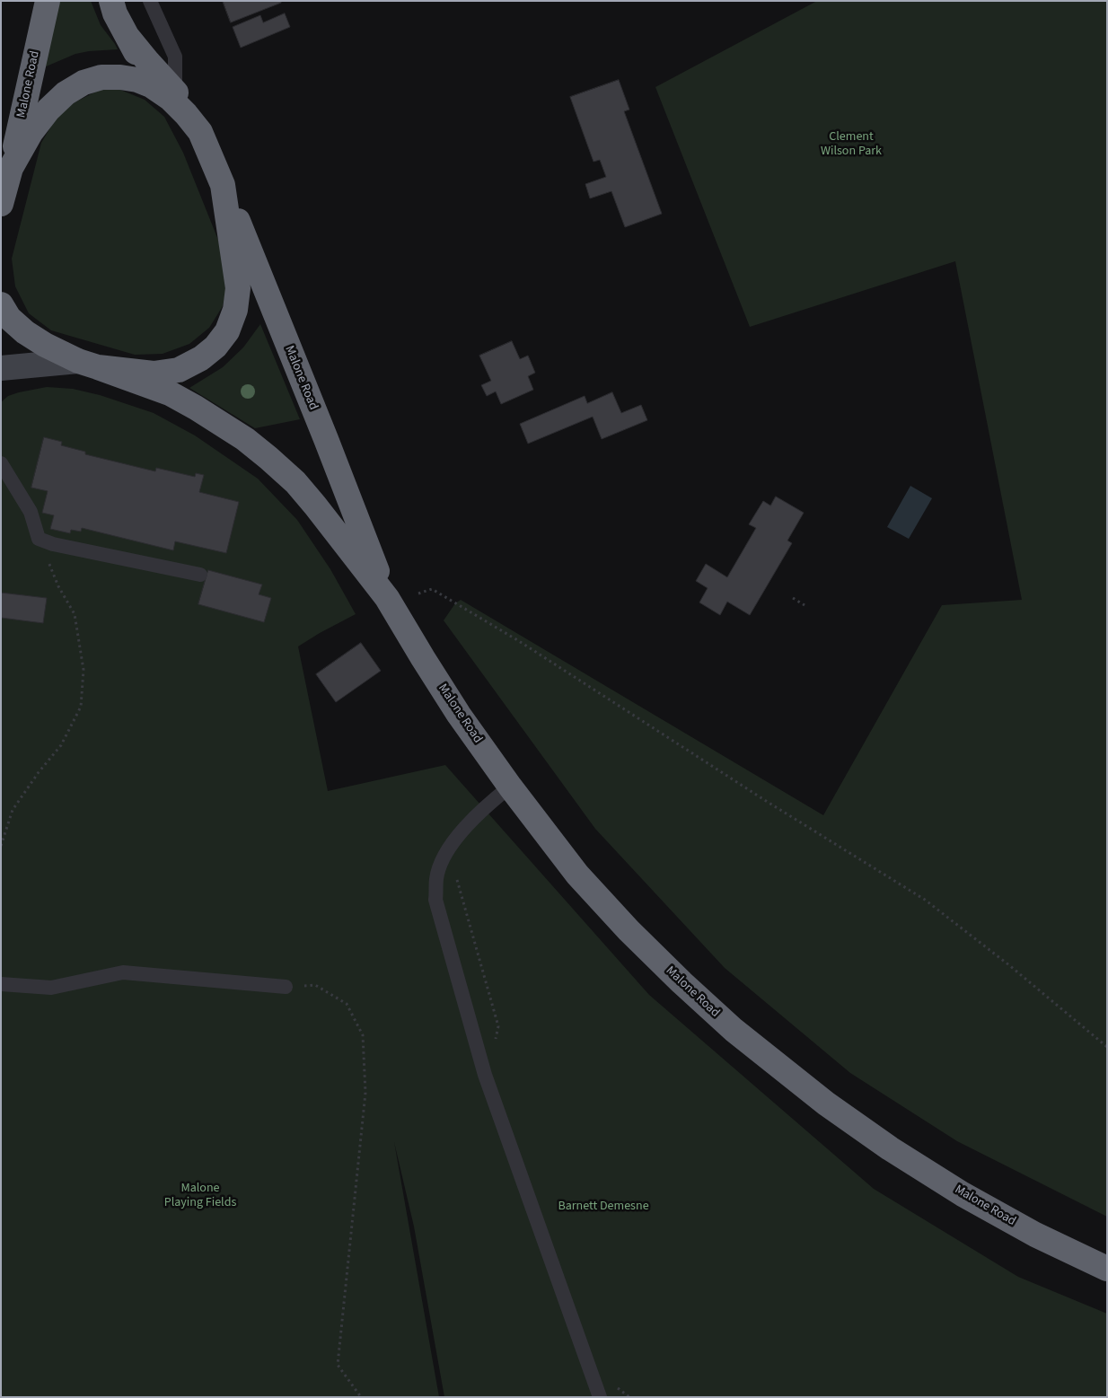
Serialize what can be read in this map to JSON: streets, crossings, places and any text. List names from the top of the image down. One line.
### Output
{"streets":{"highway":["Malone Road"]},"parks":["Clement Wilson Park","Malone Playing Fields","Barnett Demesne"]}
